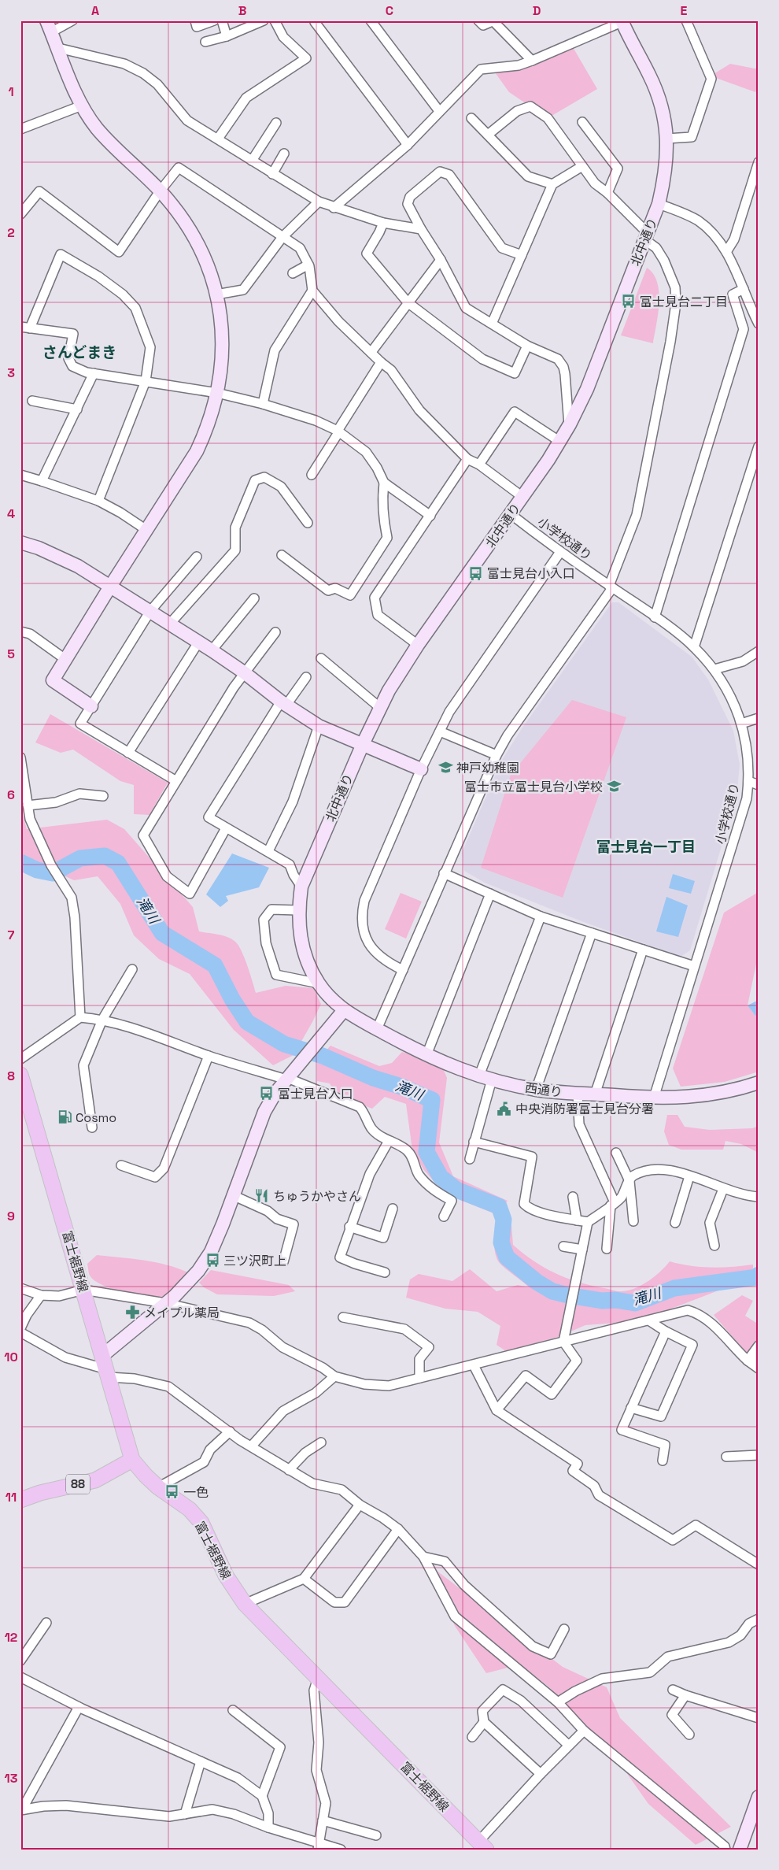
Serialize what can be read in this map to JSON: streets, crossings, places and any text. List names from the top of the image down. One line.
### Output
{"streets":{"main road":["富士裾野線","88"],"street":["北中通り","小学校通り","西通り"]},"crossings":[["北中通り","小学校通り"],["北中通り","西通り"],["小学校通り","西通り"],["富士裾野線","88"]],"districts":["さんどまき","富士見台一丁目"],"water":["滝川"],"places":{"bus stop":["富士見台二丁目","富士見台小入口","富士見台入口","三ツ沢町上","一色"],"school or university":["神戸幼稚園","富士市立富士見台小学校"],"public building":["中央消防署富士見台分署"],"fuel station":["Cosmo"],"restaurant":["ちゅうかやさん"],"pharmacy":["メイプル薬局"]},"grid":{"columns":["A","B","C","D","E"],"rows":["1","2","3","4","5","6","7","8","9","10","11","12","13"]}}
